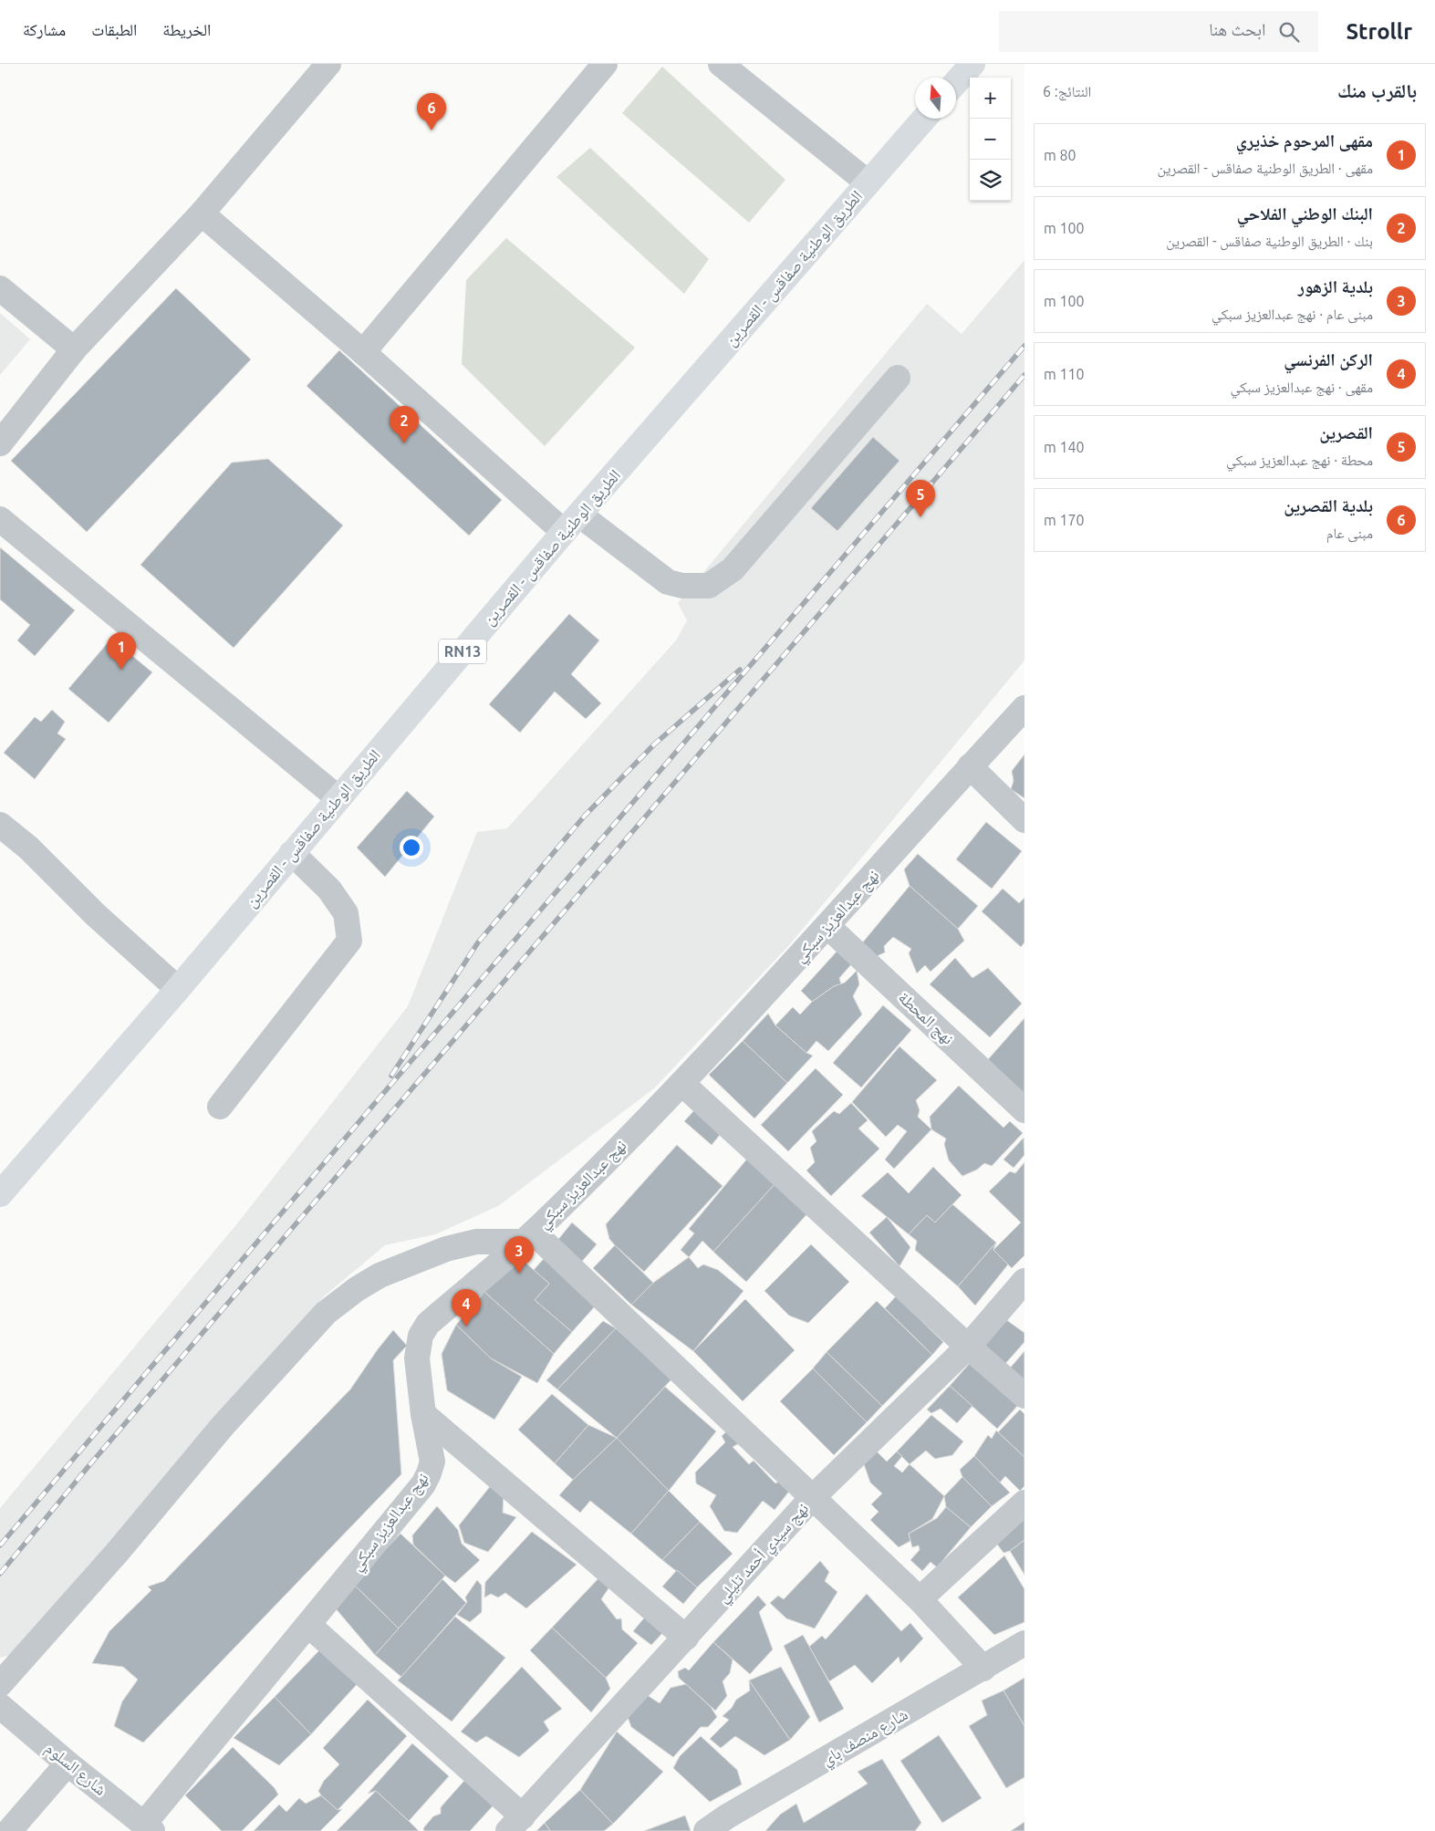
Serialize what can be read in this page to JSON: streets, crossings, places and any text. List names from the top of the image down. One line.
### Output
{"streets":{"main road":["الطريق الوطنية صفاقس - القصرين","RN13"],"street":["نهج عبدالعزيز سبكي","نهج المحطة","نهج سيدي أحمد تليلي","شارع منصف باي","شارع السلوم"]},"crossings":[["نهج عبدالعزيز سبكي","نهج المحطة"],["نهج عبدالعزيز سبكي","شارع السلوم"]],"north":"top","page":{"header":"Strollr","search":"ابحث هنا","nav":["الخريطة","الطبقات","مشاركة"],"heading":["بالقرب منك","النتائج: 6"],"map_buttons":["+","−"],"pins":["6","2","5","1","3","4"],"list":[{"mark":"1","name":"مقهى المرحوم خذيري","note":"مقهى · الطريق الوطنية صفاقس - القصرين","value":"80 m"},{"mark":"2","name":"البنك الوطني الفلاحي","note":"بنك · الطريق الوطنية صفاقس - القصرين","value":"100 m"},{"mark":"3","name":"بلدية الزهور","note":"مبنى عام · نهج عبدالعزيز سبكي","value":"100 m"},{"mark":"4","name":"الركن الفرنسي","note":"مقهى · نهج عبدالعزيز سبكي","value":"110 m"},{"mark":"5","name":"القصرين","note":"محطة · نهج عبدالعزيز سبكي","value":"140 m"},{"mark":"6","name":"بلدية القصرين","note":"مبنى عام","value":"170 m"}]}}
